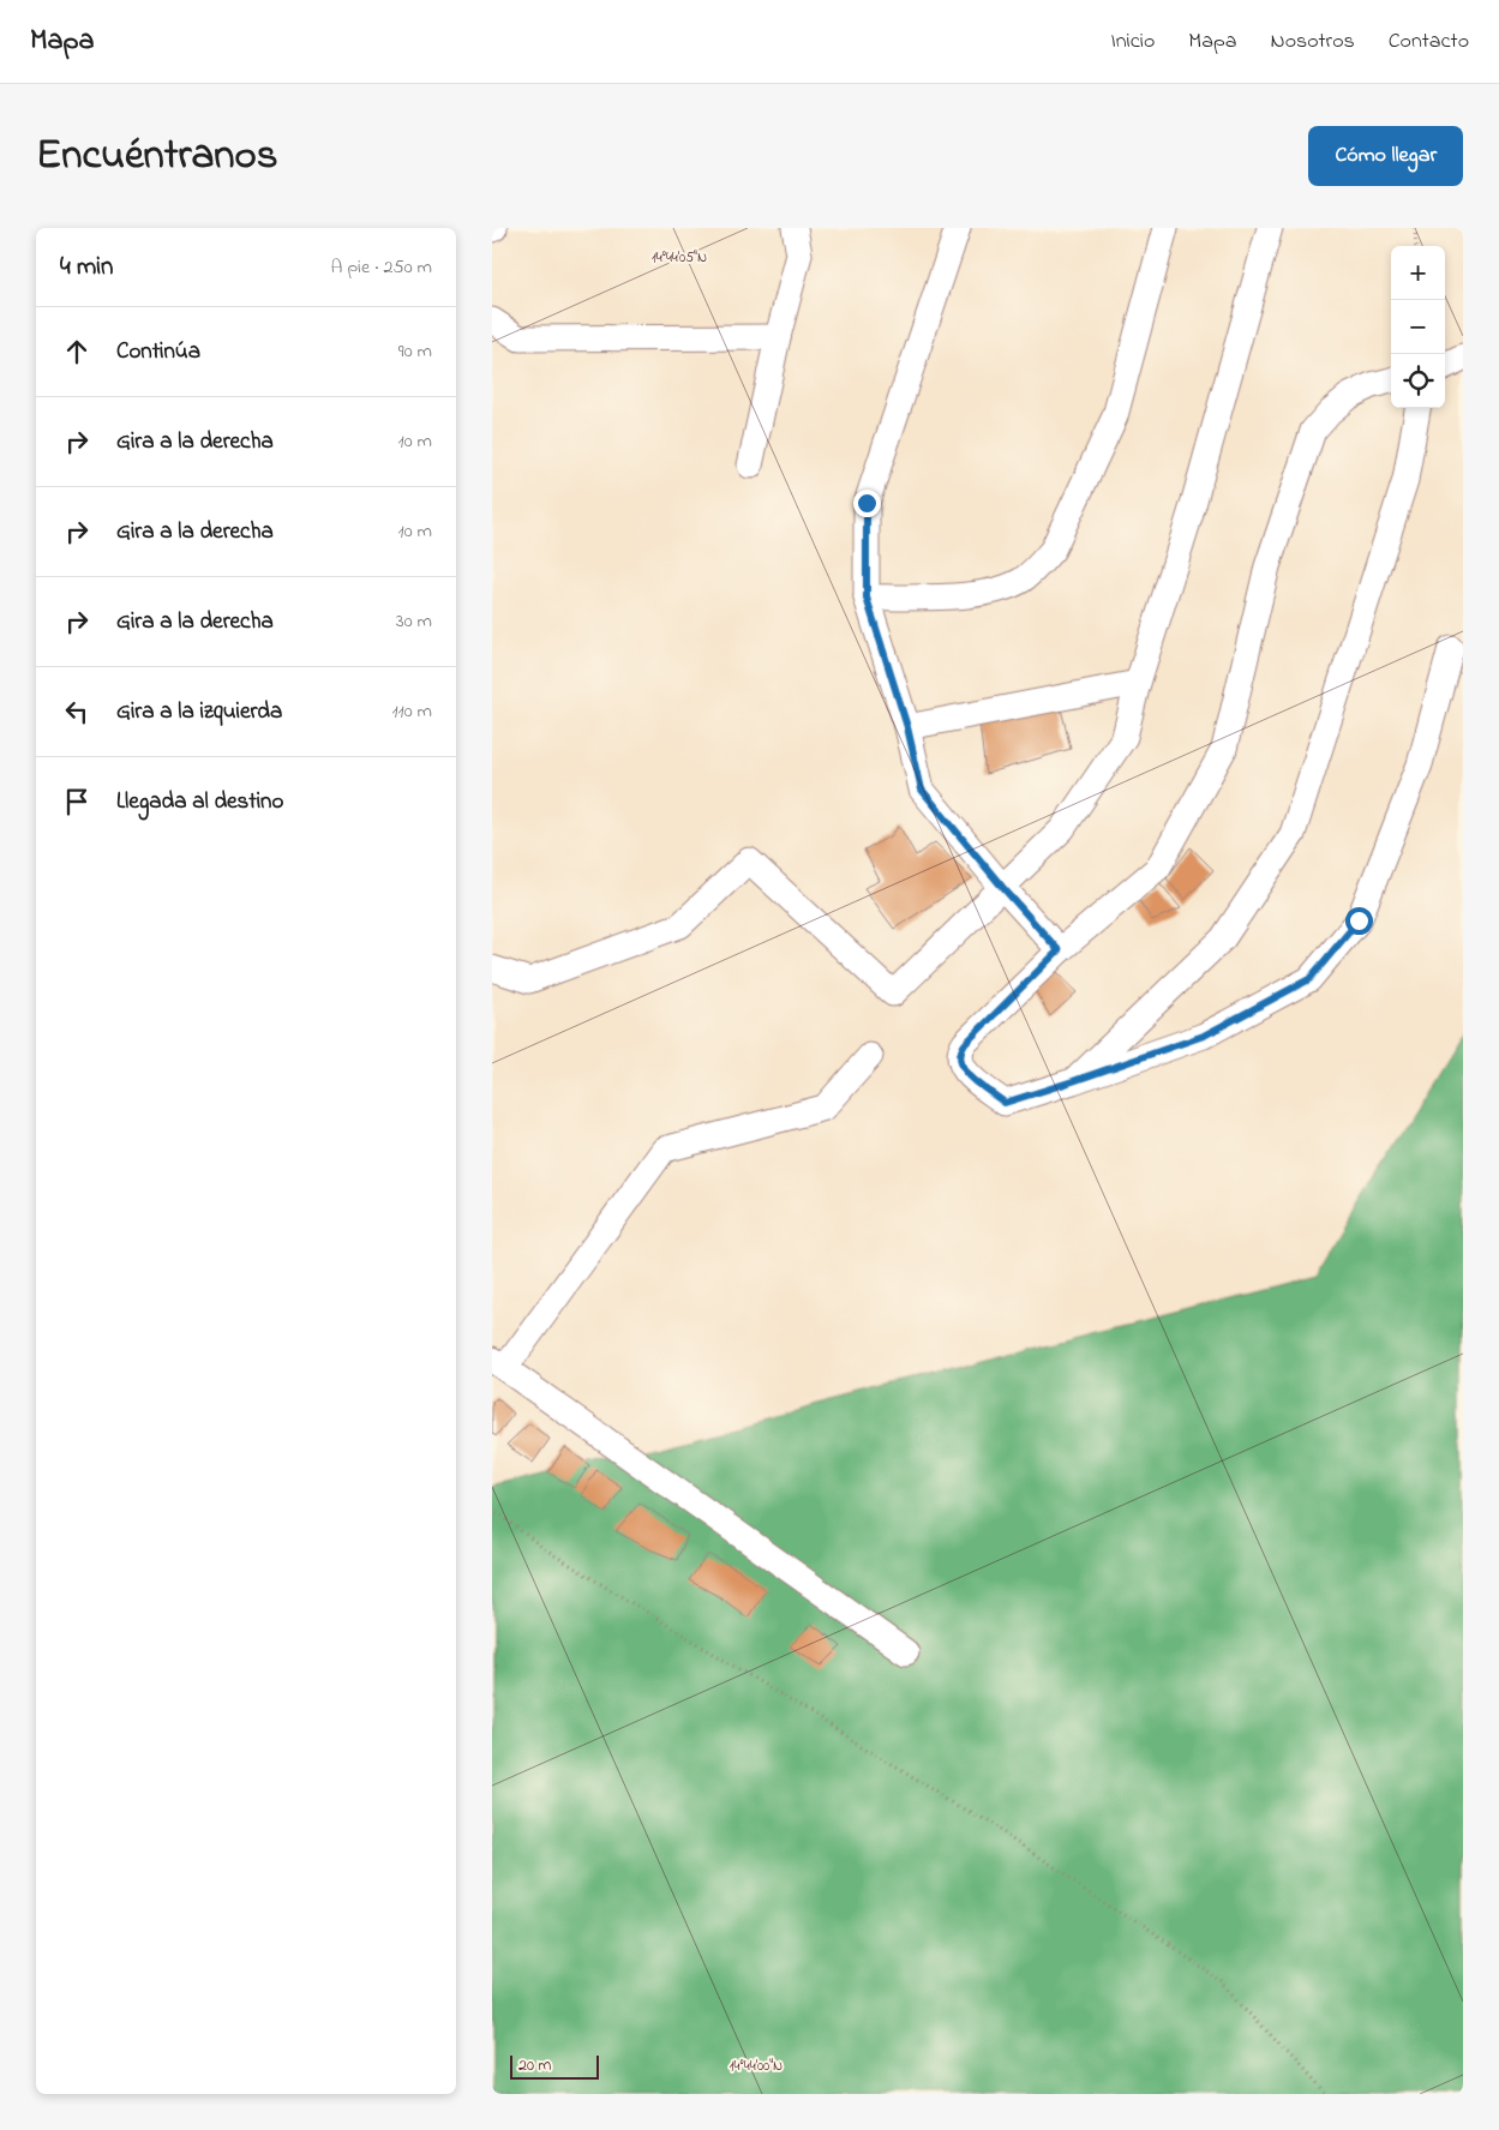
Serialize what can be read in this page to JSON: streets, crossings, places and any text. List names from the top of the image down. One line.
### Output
{"scale_bar":"20 m","page":{"header":"Mapa","nav":["Inicio","Mapa","Nosotros","Contacto"],"title":"Encuéntranos","buttons":"Cómo llegar","heading":["4 min","A pie · 250 m"],"map_buttons":["+","−"],"list":[["Continúa","90 m"],["Gira a la derecha","10 m"],["Gira a la derecha","10 m"],["Gira a la derecha","30 m"],["Gira a la izquierda","110 m"],"Llegada al destino"],"scale":"20 m"},"coordinates":["14°44'05\"N","14°44'00\"N"]}
